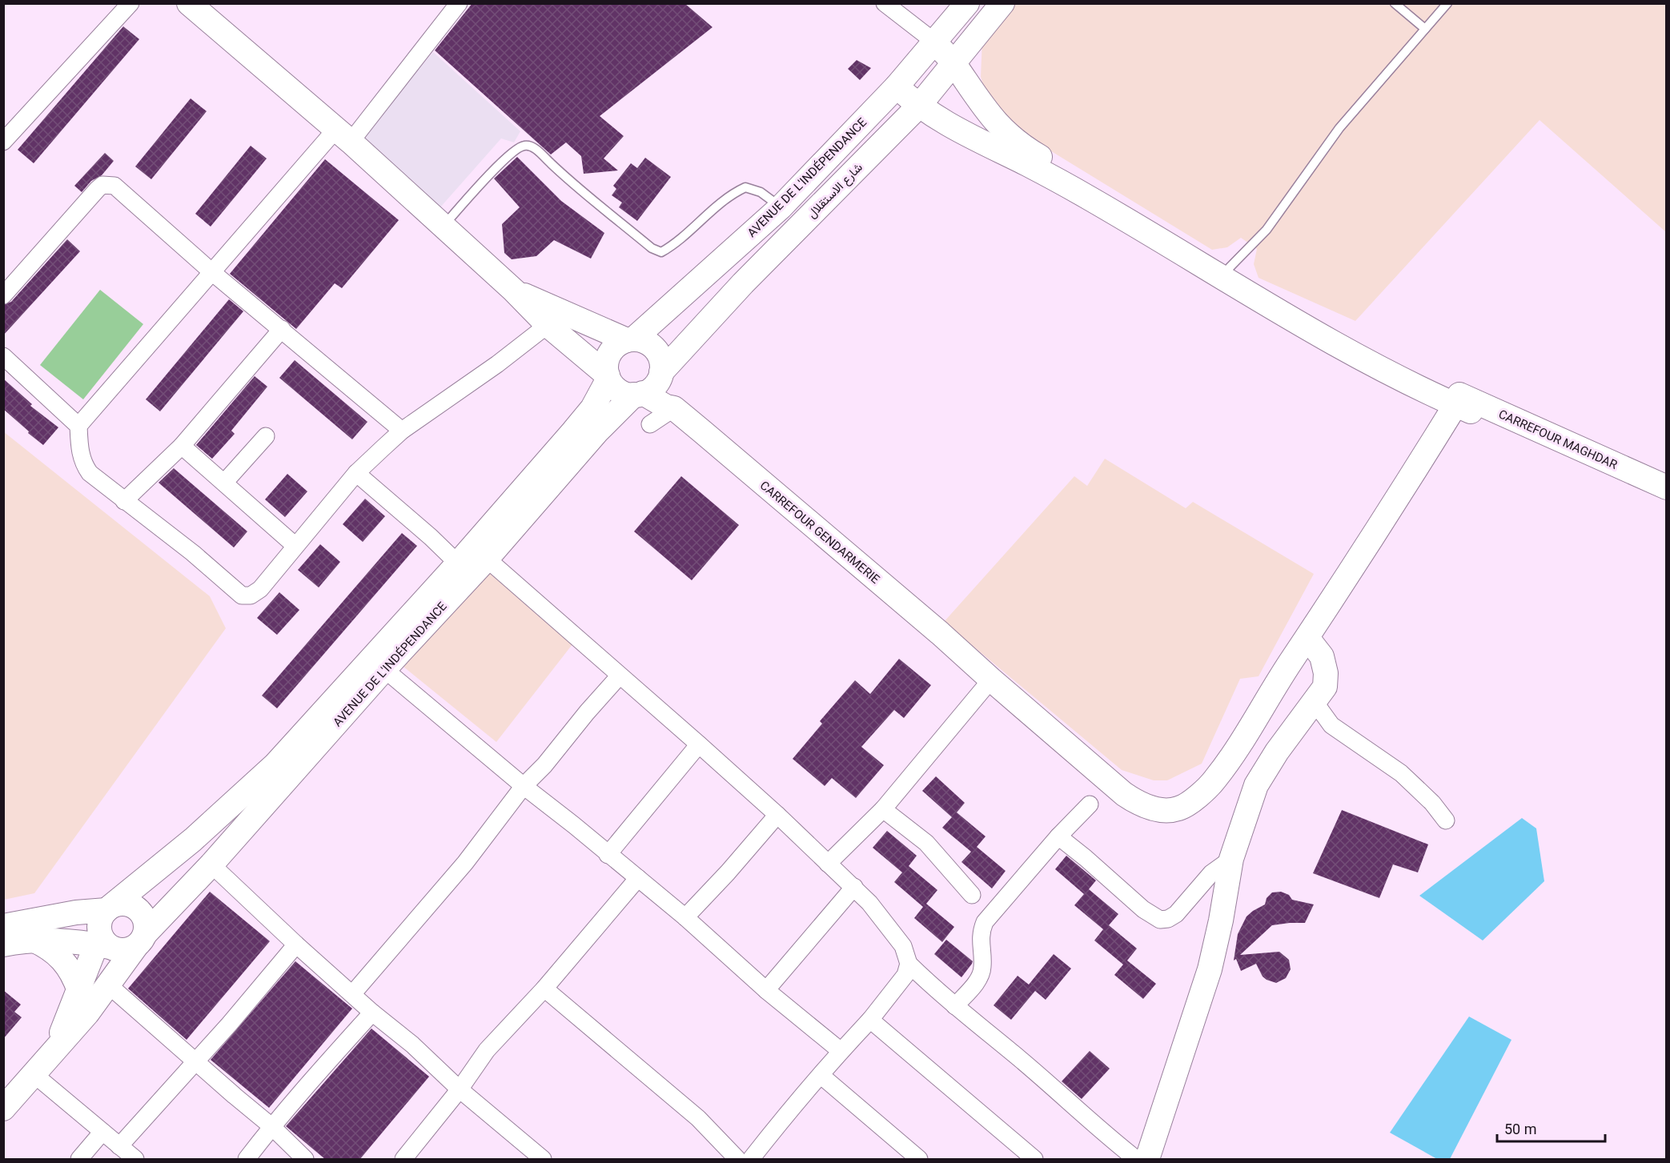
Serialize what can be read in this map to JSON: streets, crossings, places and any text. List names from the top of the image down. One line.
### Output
{"streets":{"main road":["AVENUE DE L'INDÉPENDANCE","شارع الاستقلال","CARREFOUR MAGHDAR","CARREFOUR GENDARMERIE"]},"crossings":[["AVENUE DE L'INDÉPENDANCE","شارع الاستقلال"],["CARREFOUR MAGHDAR","CARREFOUR GENDARMERIE"]],"scale_bar":"50 m"}
